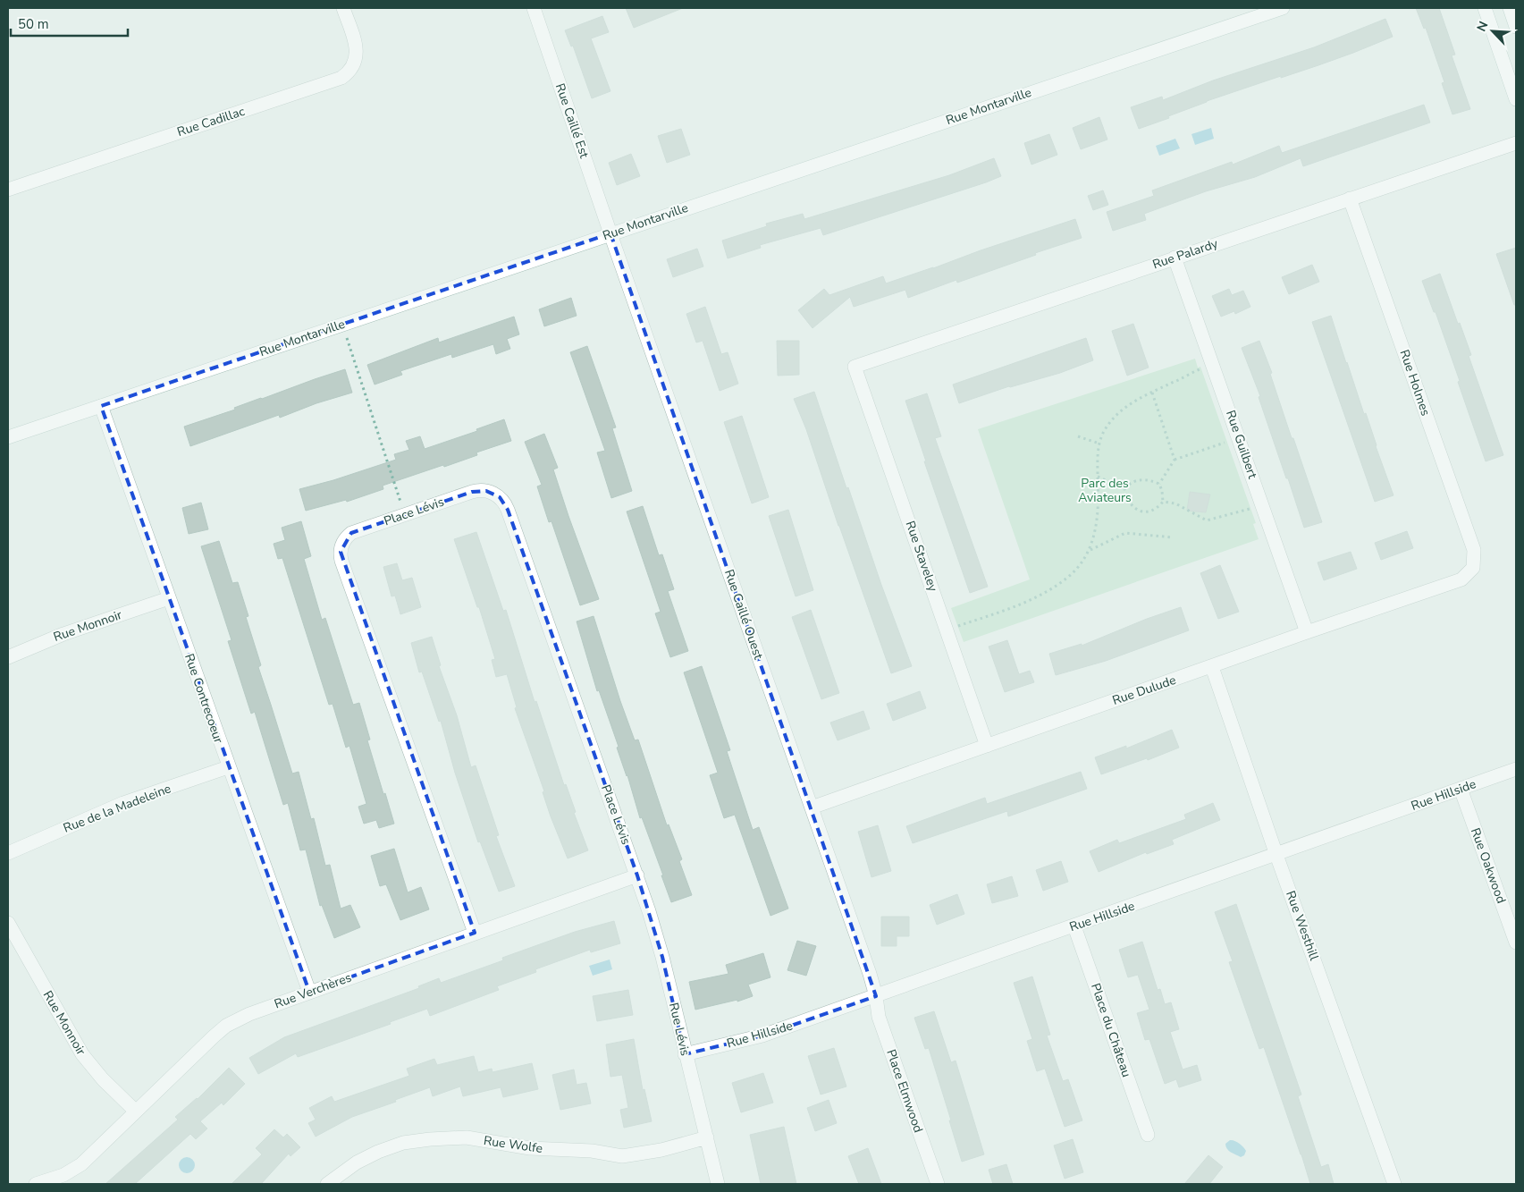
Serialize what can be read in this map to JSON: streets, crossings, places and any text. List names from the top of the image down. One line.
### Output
{"streets":{"street":["Rue Montarville","Rue Caillé Est","Rue Cadillac","Rue Palardy","Rue Holmes","Rue Guilbert","Place Lévis","Rue Staveley","Rue Caillé Ouest","Rue Monnoir","Rue Dulude","Rue Contrecoeur","Rue Hillside","Rue de la Madeleine","Rue Oakwood","Rue Westhill","Rue Verchères","Rue Lévis","Place du Château","Place Elmwood","Rue Wolfe"]},"crossings":[["Rue Montarville","Rue Caillé Est"],["Rue Montarville","Rue Caillé Ouest"],["Rue Montarville","Rue Contrecoeur"],["Rue Caillé Est","Rue Caillé Ouest"],["Rue Palardy","Rue Holmes"],["Rue Palardy","Rue Guilbert"],["Rue Palardy","Rue Staveley"],["Rue Holmes","Rue Dulude"],["Rue Guilbert","Rue Dulude"],["Place Lévis","Rue Verchères"],["Place Lévis","Rue Lévis"],["Rue Staveley","Rue Dulude"],["Rue Caillé Ouest","Rue Dulude"],["Rue Caillé Ouest","Rue Hillside"],["Rue Caillé Ouest","Place Elmwood"],["Rue Monnoir","Rue Contrecoeur"],["Rue Monnoir","Rue Verchères"],["Rue Dulude","Rue Westhill"],["Rue Contrecoeur","Rue de la Madeleine"],["Rue Contrecoeur","Rue Verchères"],["Rue Hillside","Rue Oakwood"],["Rue Hillside","Rue Westhill"],["Rue Hillside","Rue Lévis"],["Rue Hillside","Place du Château"],["Rue Hillside","Place Elmwood"],["Rue Verchères","Rue Lévis"],["Rue Lévis","Rue Wolfe"]],"parks":["Parc des Aviateurs"],"scale_bar":"50 m","north":"top left"}
